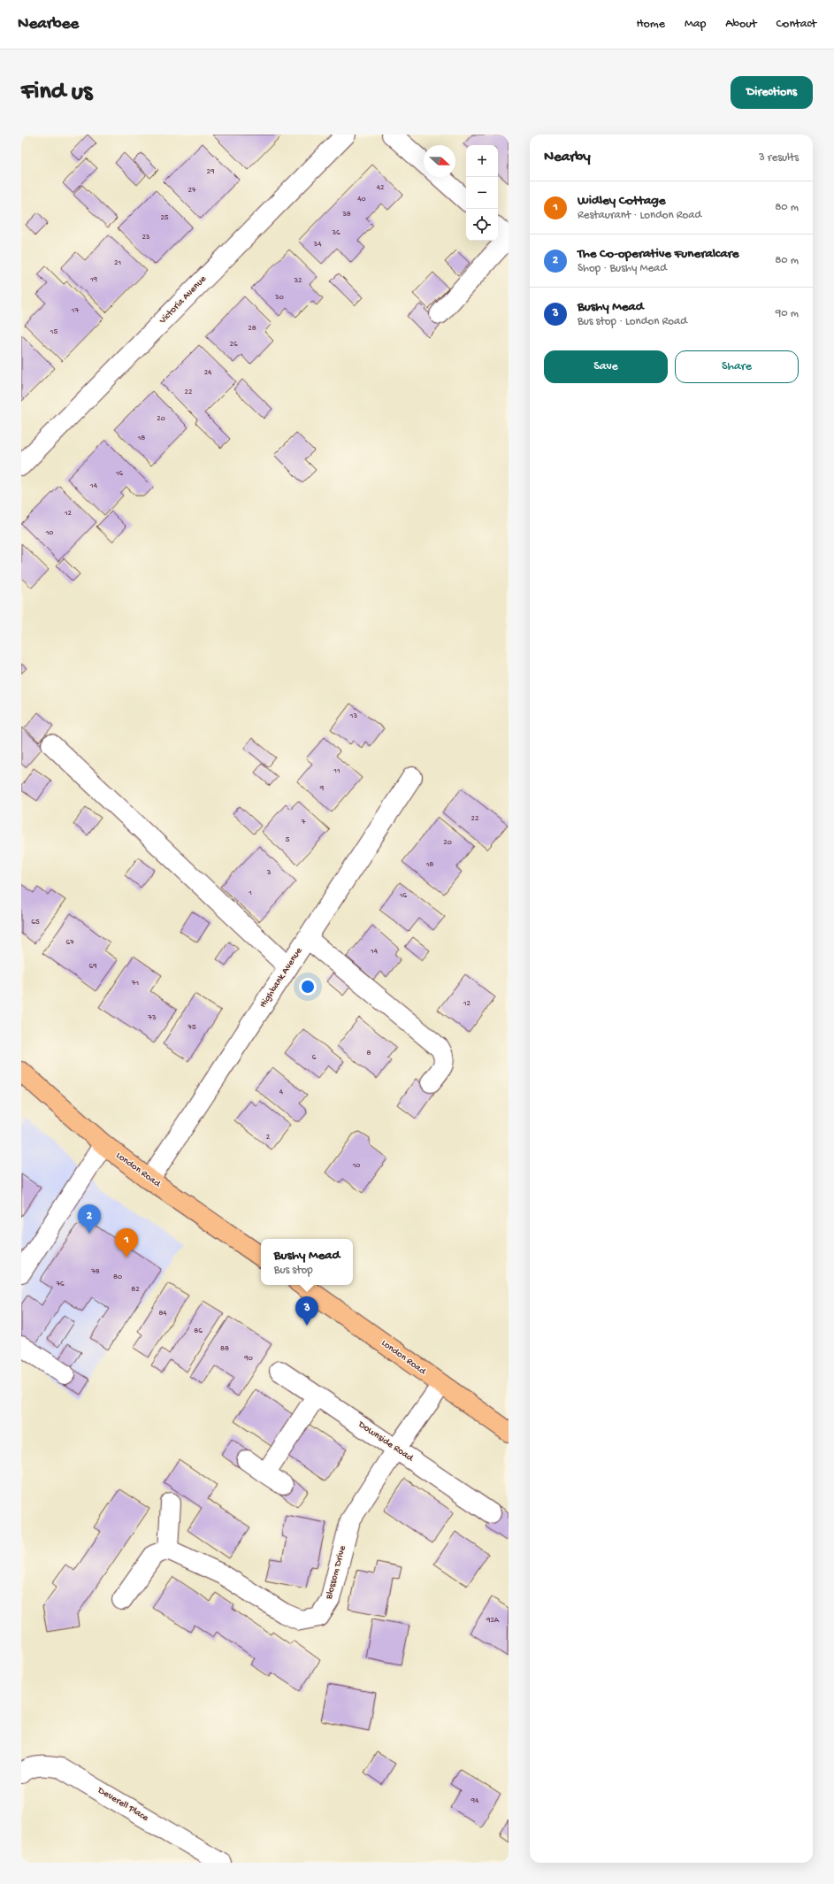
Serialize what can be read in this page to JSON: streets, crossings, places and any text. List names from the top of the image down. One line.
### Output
{"streets":{"main road":["London Road"],"street":["Victoria Avenue","Highbank Avenue","Downside Road","Blossom Drive","Deverell Place"]},"crossings":[["Highbank Avenue","London Road"],["London Road","Blossom Drive"],["Downside Road","Blossom Drive"]],"house_numbers":["29","42","27","40","38","25","36","23","34","21","19","32","30","17","28","15","26","24","22","20","18","16","14","12","10","13","11","9","22","7","5","20","18","3","1","16","65","67","14","69","71","12","73","75","8","6","4","2","10","78","80","76","82","84","86","88","90","92A","94"],"north":"right","page":{"header":"Nearbee","nav":["Home","Map","About","Contact"],"buttons":["Directions",["Save","Share"]],"title":"Find us","heading":["Nearby","3 results"],"map_buttons":["+","−"],"list":[{"mark":"1","name":"Widley Cottage","note":"Restaurant · London Road","value":"80 m"},{"mark":"2","name":"The Co-operative Funeralcare","note":"Shop · Bushy Mead","value":"80 m"},{"mark":"3","name":"Bushy Mead","note":"Bus stop · London Road","value":"90 m"}],"pins":["2","1","3"],"popup":["Bushy Mead","Bus stop"]}}
